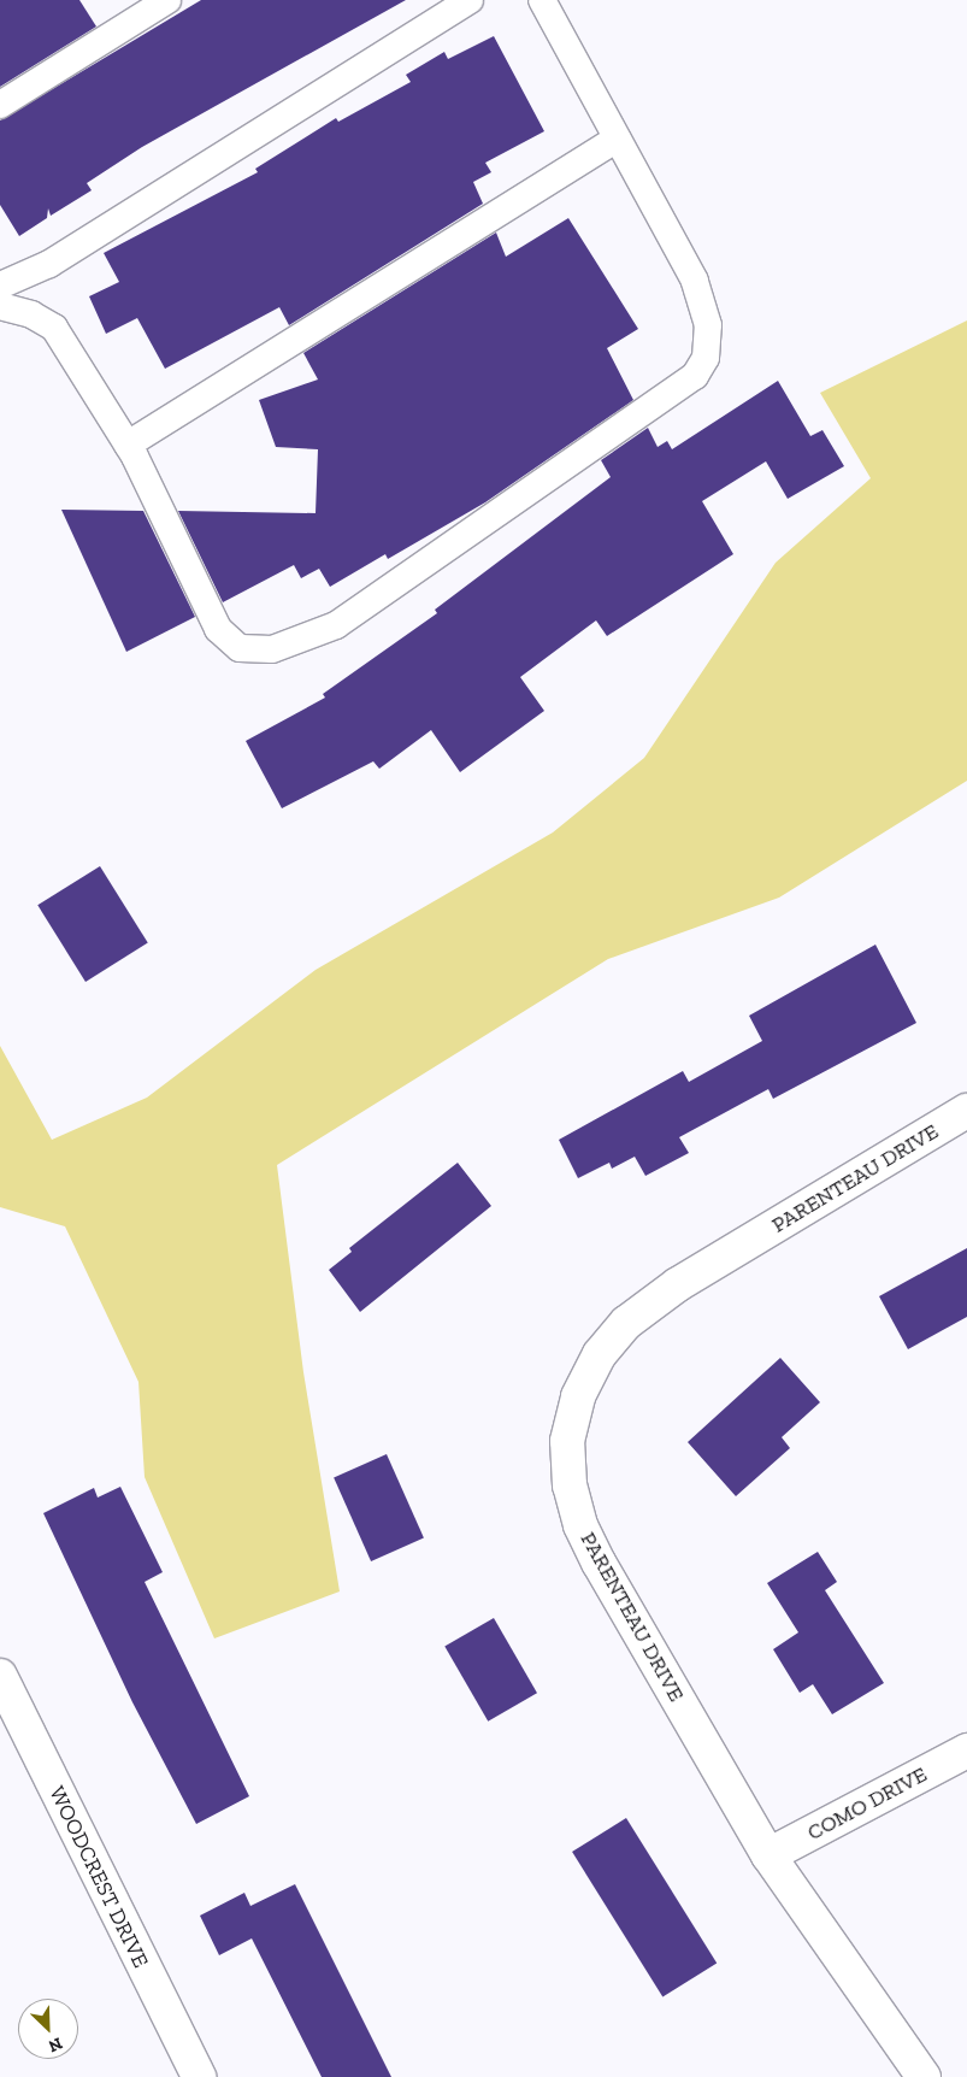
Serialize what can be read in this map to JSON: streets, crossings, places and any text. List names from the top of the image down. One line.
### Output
{"streets":{"street":["PARENTEAU DRIVE","COMO DRIVE","WOODCREST DRIVE"]},"crossings":[["PARENTEAU DRIVE","COMO DRIVE"]],"north":"bottom right"}
